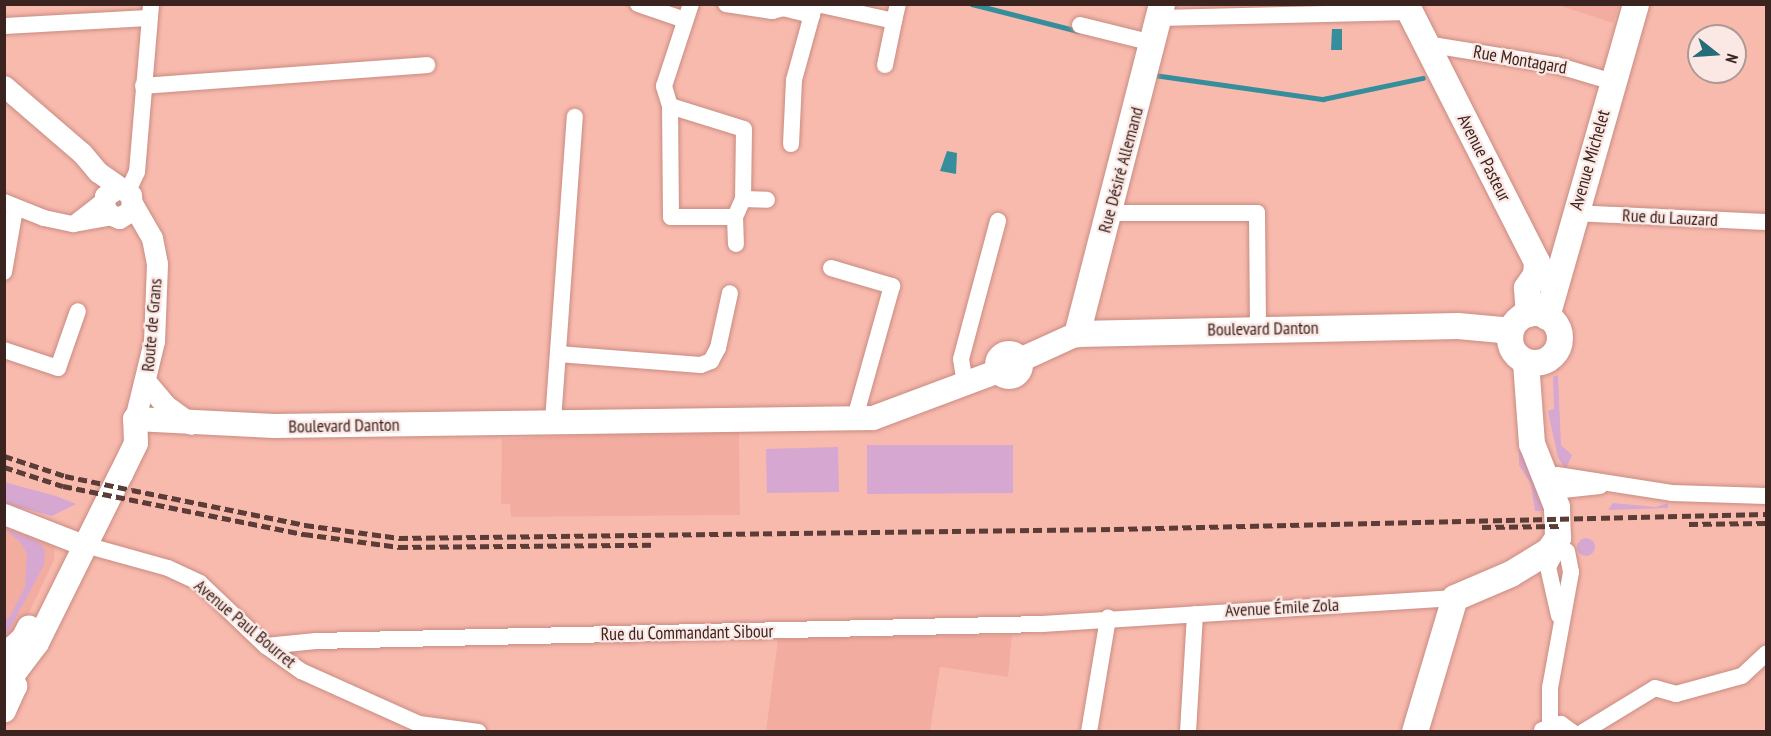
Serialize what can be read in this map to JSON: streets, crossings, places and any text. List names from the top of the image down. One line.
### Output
{"streets":{"main road":["Avenue Pasteur","Avenue Michelet","Rue Désiré Allemand","Route de Grans","Boulevard Danton"],"street":["Rue Montagard","Rue du Lauzard","Avenue Émile Zola","Avenue Paul Bourret","Rue du Commandant Sibour"]},"crossings":[["Rue Montagard","Avenue Pasteur"],["Rue Montagard","Avenue Michelet"],["Avenue Pasteur","Avenue Michelet"],["Avenue Pasteur","Boulevard Danton"],["Avenue Michelet","Rue du Lauzard"],["Avenue Michelet","Boulevard Danton"],["Rue Désiré Allemand","Boulevard Danton"],["Route de Grans","Boulevard Danton"],["Route de Grans","Avenue Paul Bourret"],["Avenue Émile Zola","Rue du Commandant Sibour"],["Avenue Paul Bourret","Rue du Commandant Sibour"]],"north":"right"}
